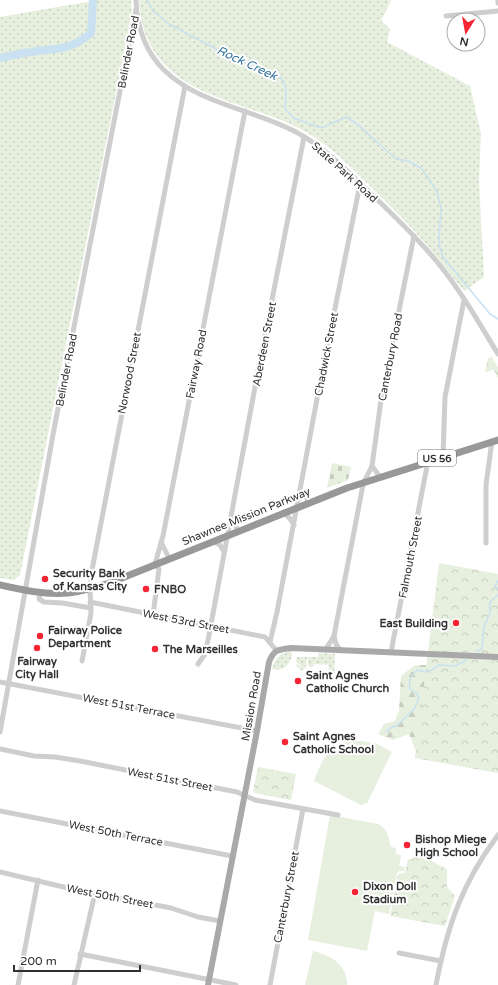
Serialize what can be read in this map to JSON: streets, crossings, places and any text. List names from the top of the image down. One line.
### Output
{"streets":{"highway":["US 56","Shawnee Mission Parkway"],"main road":["Mission Road"],"street":["Belinder Road","State Park Road","Aberdeen Street","Chadwick Street","Canterbury Road","Fairway Road","Norwood Street","Falmouth Street","West 53rd Street","West 51st Terrace","West 51st Street","West 50th Terrace","West 50th Street","Canterbury Street"]},"crossings":[["Belinder Road","State Park Road"],["Belinder Road","Shawnee Mission Parkway"],["Belinder Road","West 51st Terrace"],["State Park Road","Aberdeen Street"],["State Park Road","Chadwick Street"],["State Park Road","Canterbury Road"],["State Park Road","Fairway Road"],["State Park Road","Norwood Street"],["Aberdeen Street","Shawnee Mission Parkway"],["Aberdeen Street","West 53rd Street"],["Chadwick Street","Shawnee Mission Parkway"],["Chadwick Street","West 53rd Street"],["Canterbury Road","Shawnee Mission Parkway"],["Fairway Road","Shawnee Mission Parkway"],["Fairway Road","West 53rd Street"],["Norwood Street","Shawnee Mission Parkway"],["Norwood Street","West 53rd Street"],["Shawnee Mission Parkway","Falmouth Street"],["Shawnee Mission Parkway","West 53rd Street"],["West 53rd Street","Mission Road"],["West 51st Terrace","Mission Road"],["Mission Road","West 51st Street"],["Mission Road","West 50th Terrace"],["Mission Road","West 50th Street"],["West 51st Street","Canterbury Street"]],"water":["Rock Creek"],"places":["Security Bank of Kansas City","FNBO","East Building","Fairway Police Department","Fairway City Hall","The Marseilles","Saint Agnes Catholic Church","Saint Agnes Catholic School","Bishop Miege High School","Dixon Doll Stadium"],"scale_bar":"200 m","north":"bottom"}
